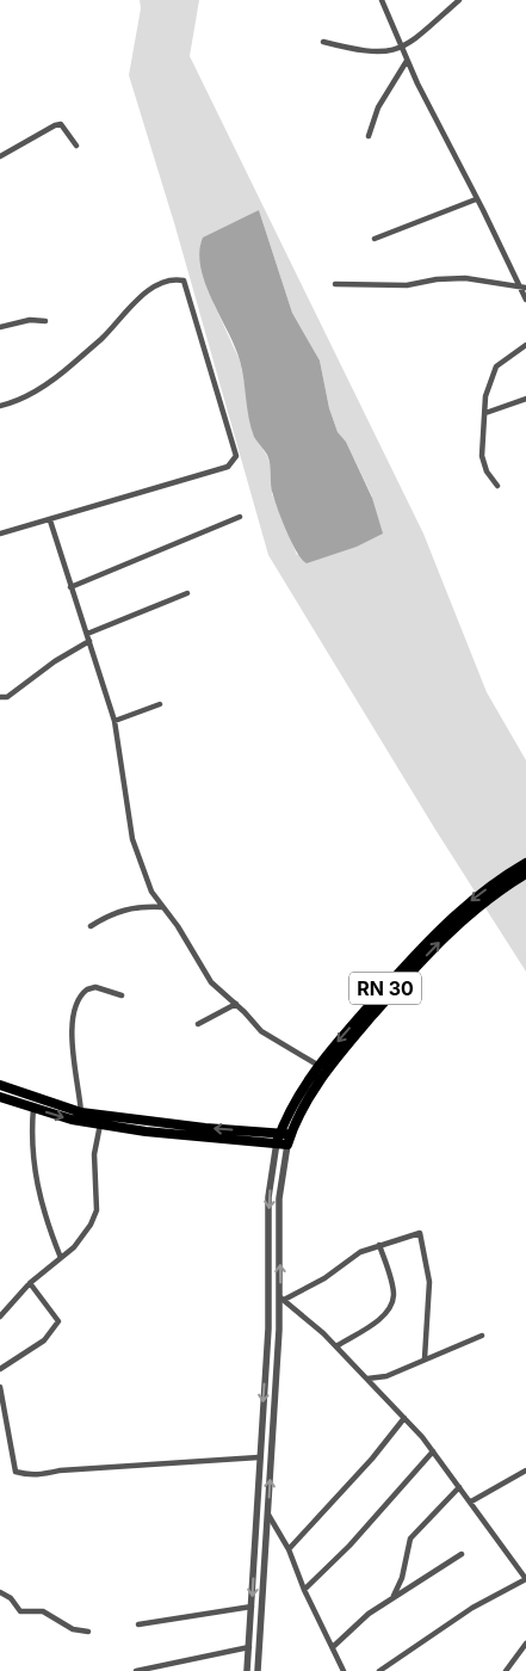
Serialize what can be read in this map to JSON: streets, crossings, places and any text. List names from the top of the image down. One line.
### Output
{"streets":{"main road":["RN 30"]}}
